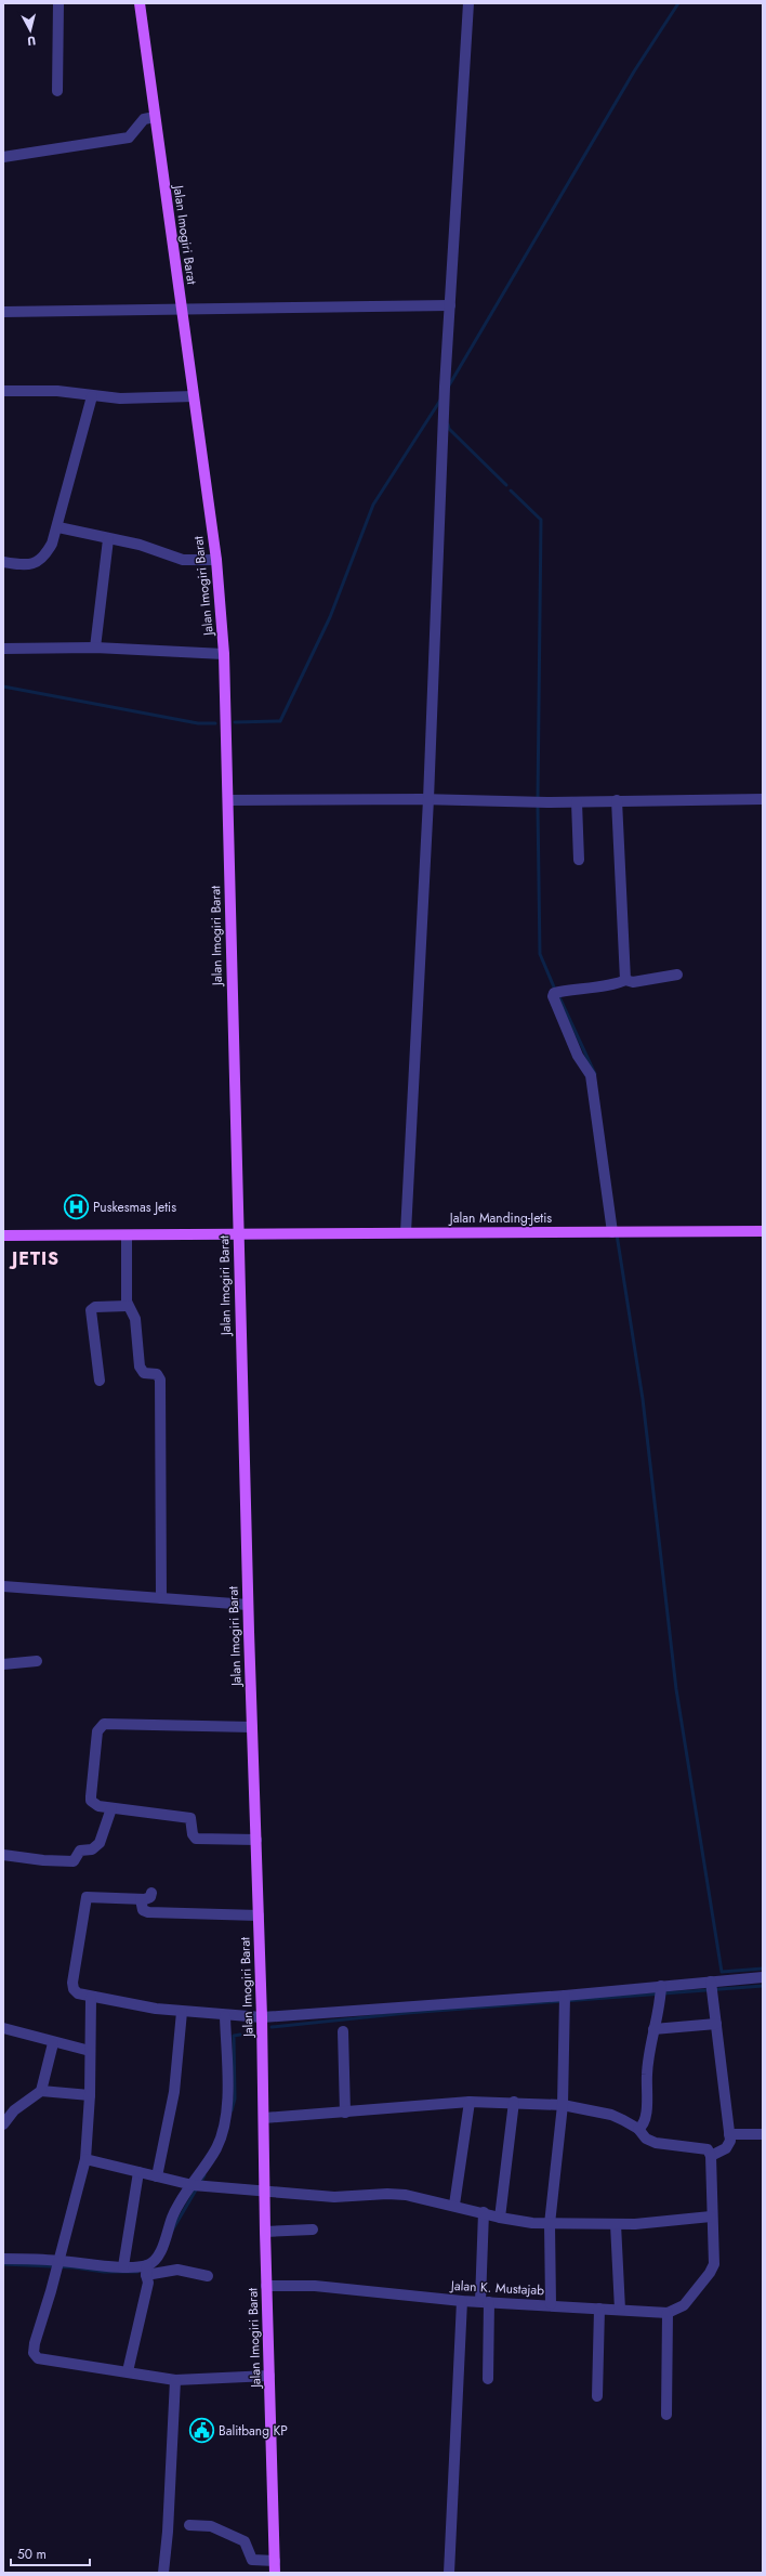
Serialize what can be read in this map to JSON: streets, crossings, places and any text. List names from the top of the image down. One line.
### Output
{"streets":{"main road":["Jalan Imogiri Barat","Jalan Manding-Jetis"],"street":["Jalan K. Mustajab"]},"crossings":[["Jalan Imogiri Barat","Jalan Manding-Jetis"],["Jalan Imogiri Barat","Jalan K. Mustajab"]],"districts":["JETIS"],"places":{"hospital":["Puskesmas Jetis"],"public building":["Balitbang KP"]},"scale_bar":"50 m","north":"bottom"}
